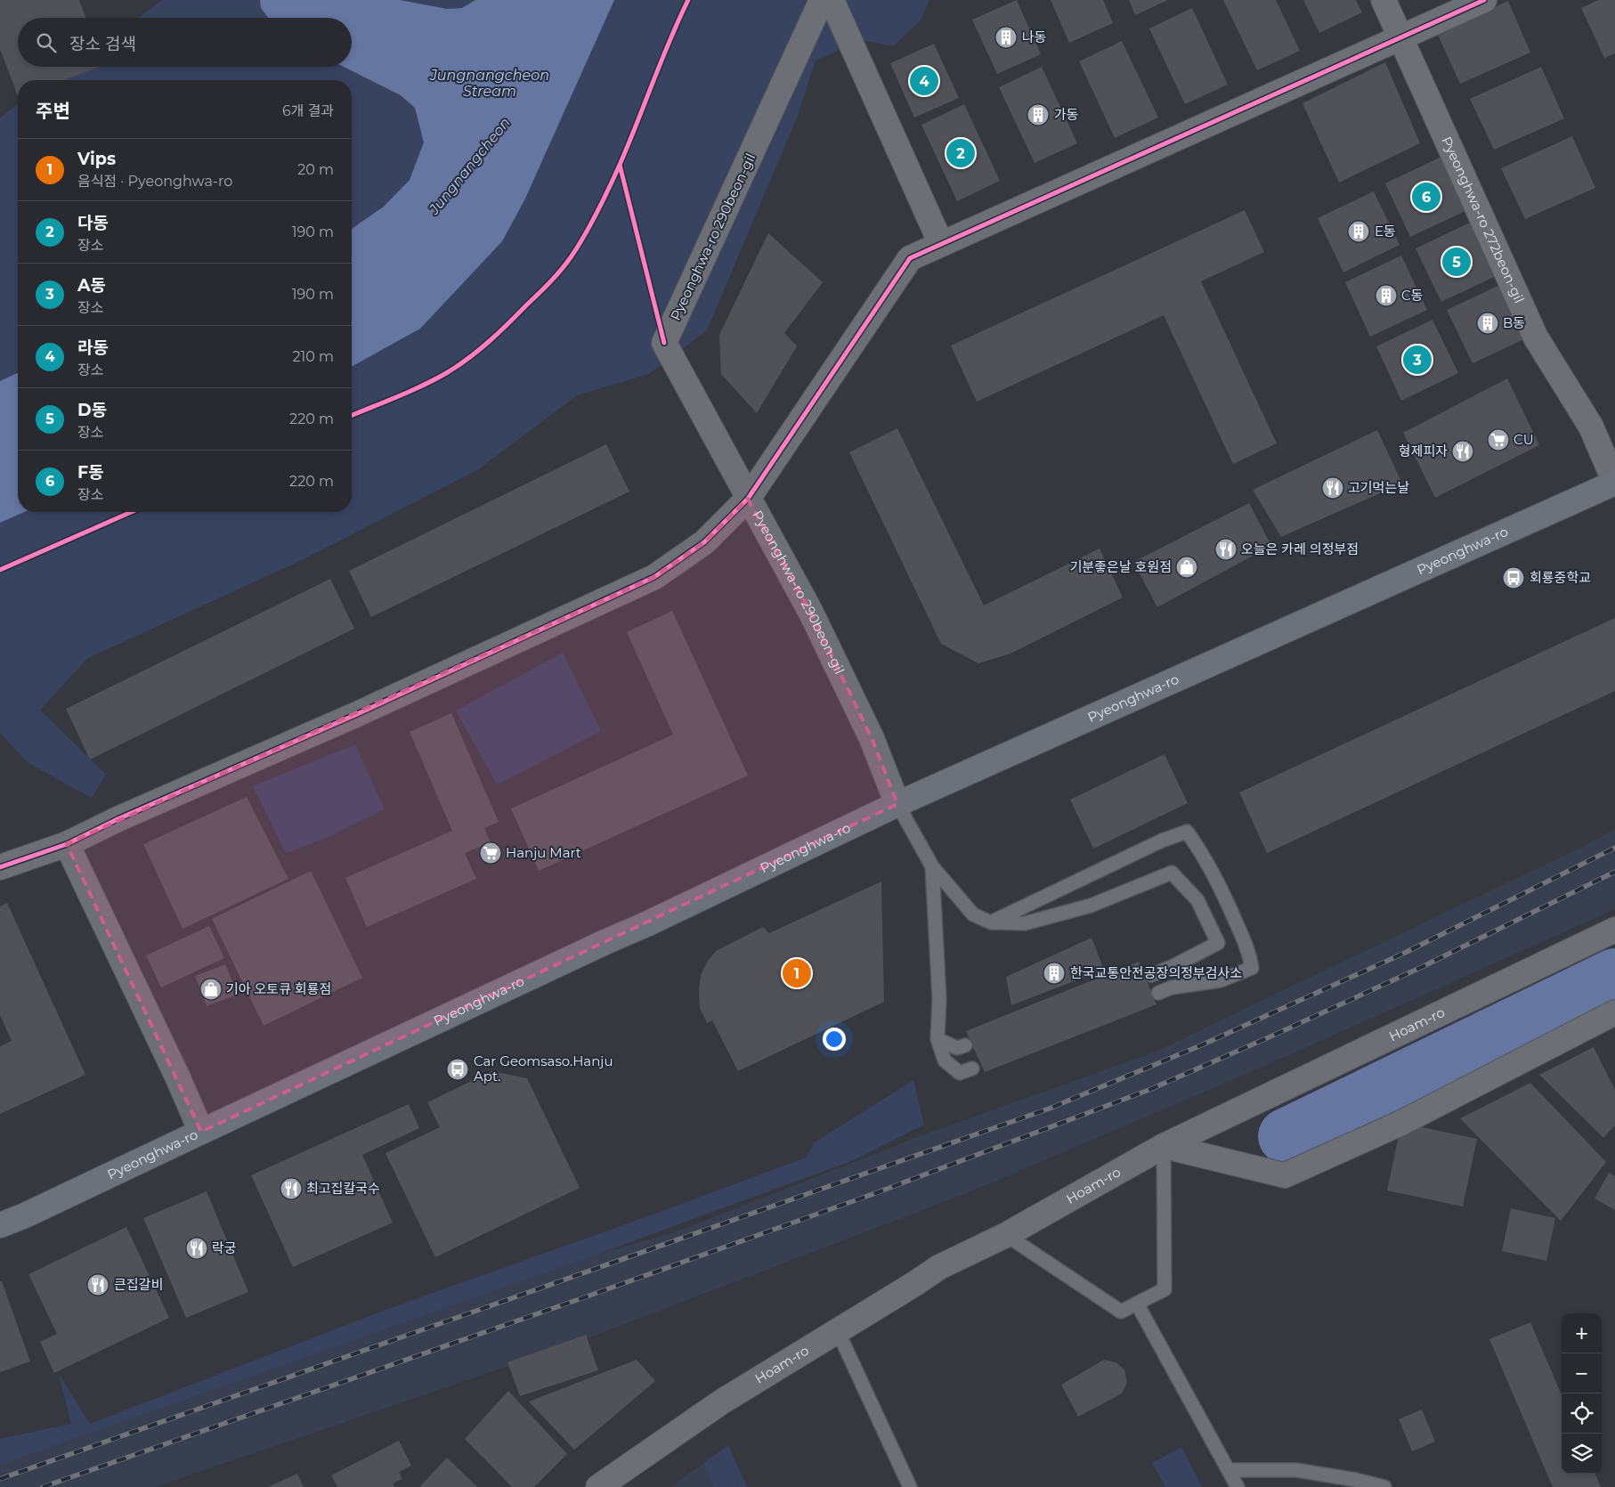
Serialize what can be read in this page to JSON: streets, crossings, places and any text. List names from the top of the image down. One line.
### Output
{"streets":{"main road":["Pyeonghwa-ro"],"street":["Pyeonghwa-ro 272beon-gil","Pyeonghwa-ro 290beon-gil","Hoam-ro"]},"crossings":[["Pyeonghwa-ro 272beon-gil","Pyeonghwa-ro"],["Pyeonghwa-ro 290beon-gil","Pyeonghwa-ro"]],"water":["Jungnangcheon Stream","Jungnangcheon"],"places":{"building":["나동","가동","E동","C동","B동","한국교통안전공장의정부검사소"],"supermarket":["CU","Hanju Mart"],"restaurant":["형제피자","고기먹는날","오늘은 카레 의정부점","최고집칼국수","락궁","큰집갈비"],"shop":["기분좋은날 호원점","기아 오토큐 회룡점"],"bus stop":["회룡중학교","Car Geomsaso.Hanju Apt."]},"page":{"search":"장소 검색","pins":["4","2","6","5","3","1"],"heading":["주변","6개 결과"],"list":[{"mark":"1","name":"Vips","note":"음식점 · Pyeonghwa-ro","value":"20 m"},{"mark":"2","name":"다동","note":"장소","value":"190 m"},{"mark":"3","name":"A동","note":"장소","value":"190 m"},{"mark":"4","name":"라동","note":"장소","value":"210 m"},{"mark":"5","name":"D동","note":"장소","value":"220 m"},{"mark":"6","name":"F동","note":"장소","value":"220 m"}],"map_buttons":["+","−"]}}
